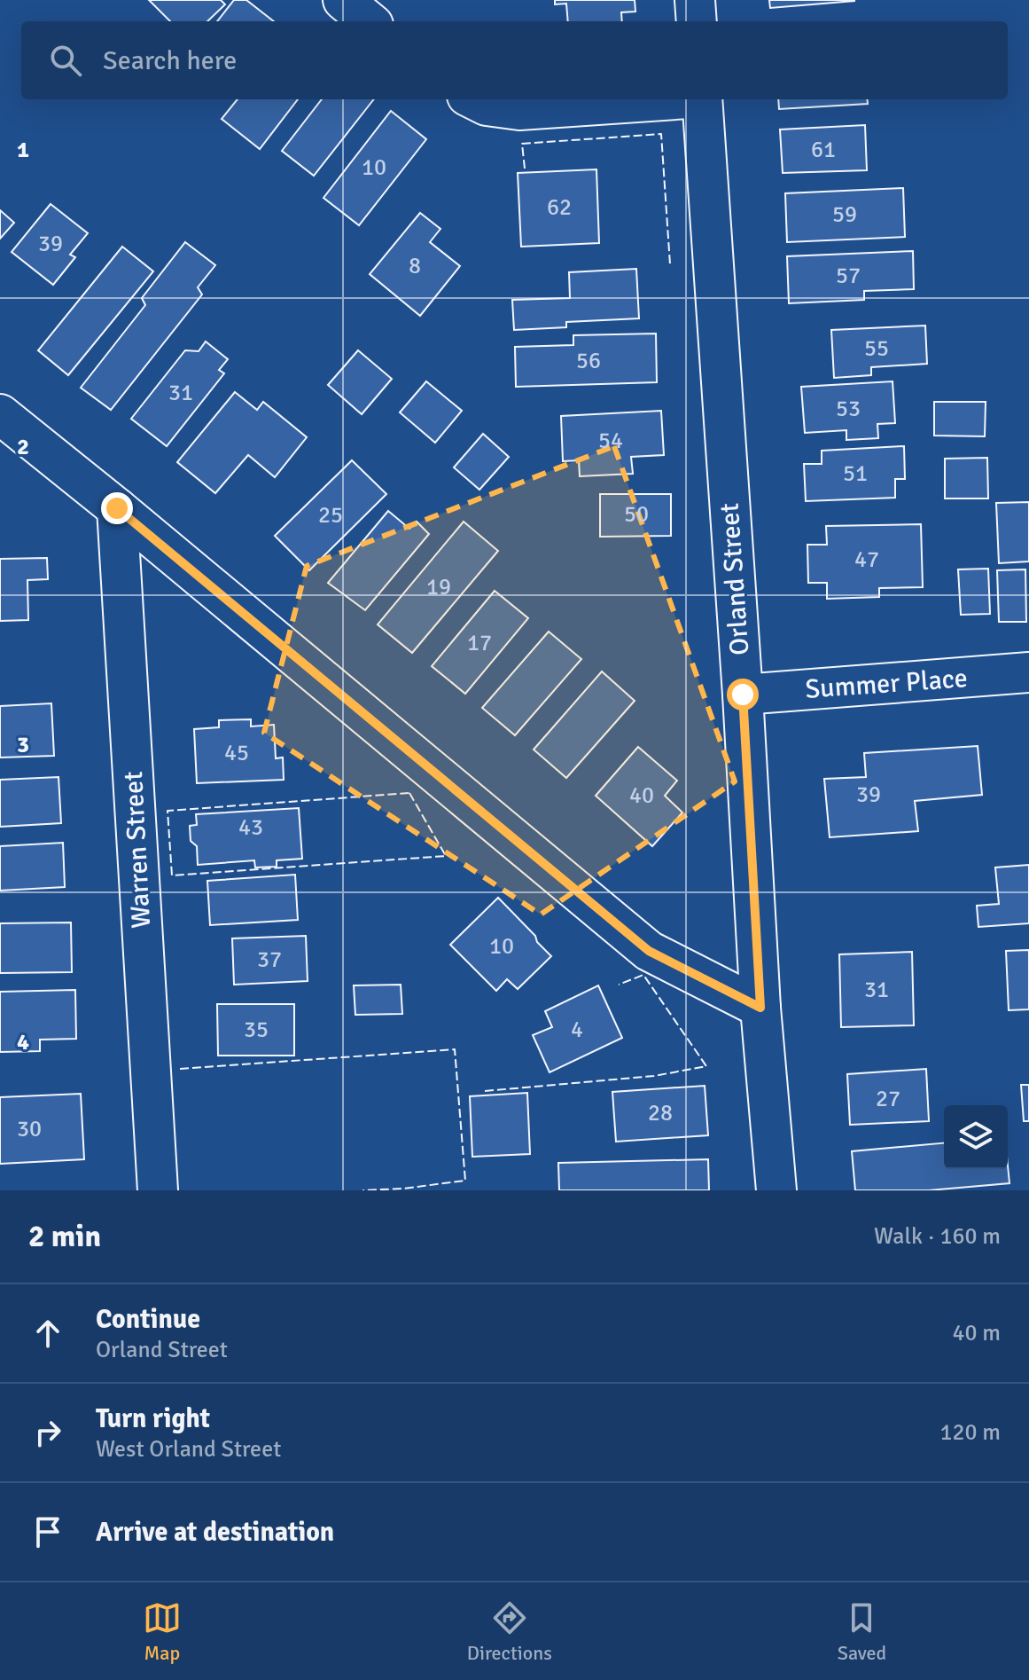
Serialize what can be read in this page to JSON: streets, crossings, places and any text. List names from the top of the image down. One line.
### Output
{"streets":{"street":["Orland Street","Summer Place","Warren Street"]},"crossings":[["Orland Street","Summer Place"]],"house_numbers":["61","10","62","59","39","8","57","55","56","31","53","54","51","50","25","47","19","17","45","39","40","43","10","37","31","35","4","27","28","30"],"page":{"search":"Search here","heading":["2 min","Walk · 160 m"],"list":[["Continue","Orland Street","40 m"],["Turn right","West Orland Street","120 m"],"Arrive at destination"],"nav":["Map","Directions","Saved"]},"grid":{"rows":["1","2","3","4"]}}
